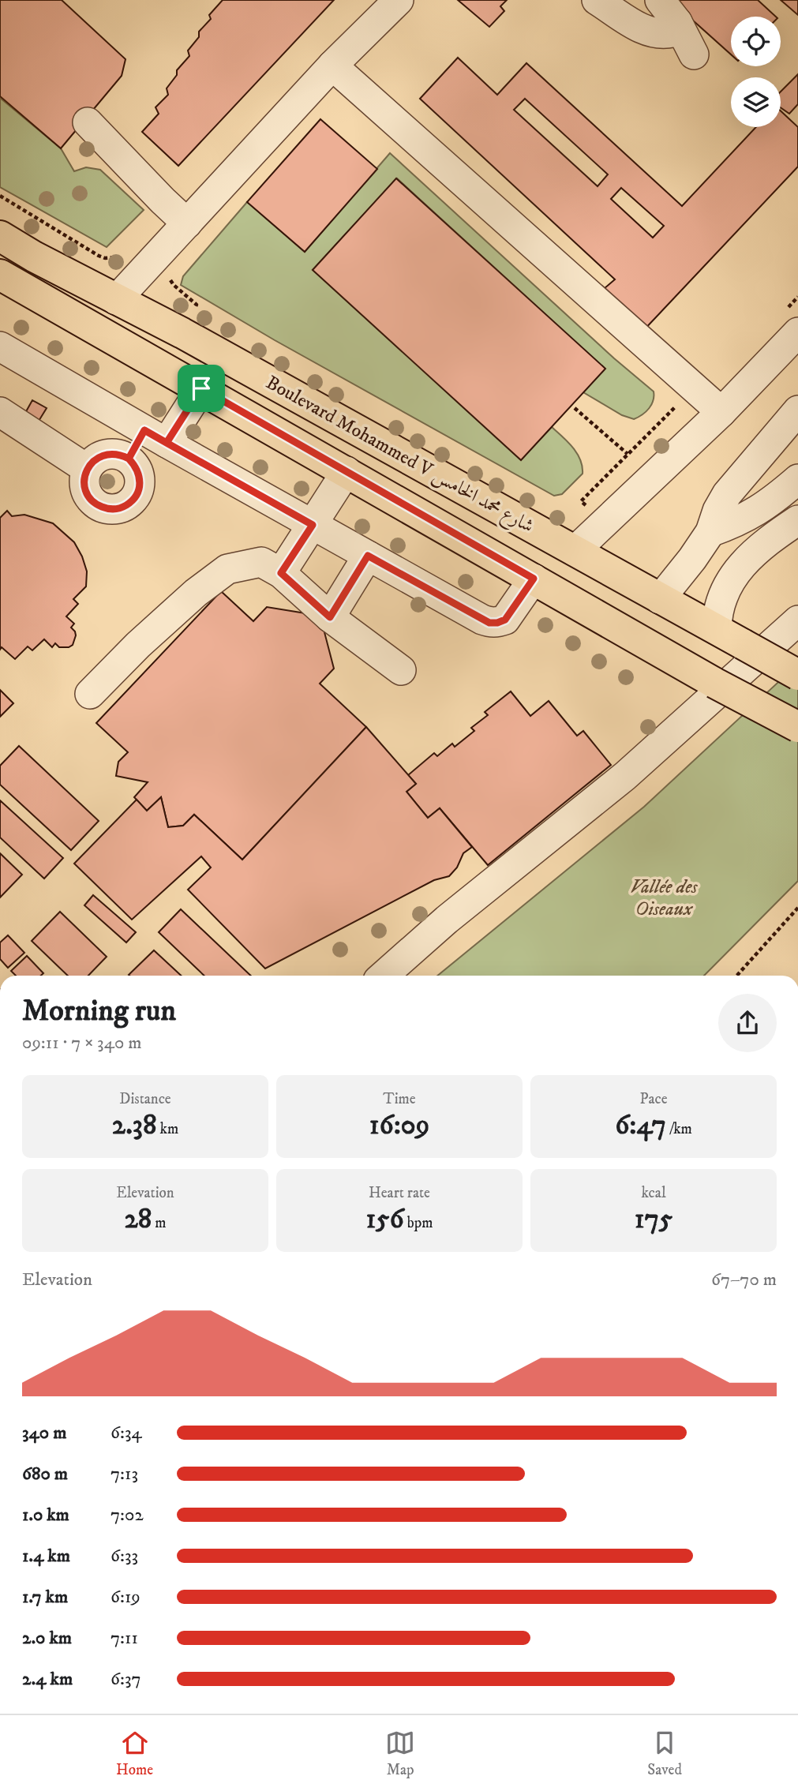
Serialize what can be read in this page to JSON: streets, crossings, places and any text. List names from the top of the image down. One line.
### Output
{"streets":{"main road":["Boulevard Mohammed V شارع محمد الخامس"]},"parks":["Vallée des Oiseaux"],"page":{"heading":["Morning run","09:11 · 7 × 340 m"],"stats":[["Distance","2.38 km"],["Time","16:09"],["Pace","6:47 /km"],["Elevation","28 m"],["Heart rate","156 bpm"],["kcal","175"]],"chart":["Elevation","67–70 m"],"list":[{"name":"340 m","note":"6:34"},{"name":"680 m","note":"7:13"},{"name":"1.0 km","note":"7:02"},{"name":"1.4 km","note":"6:33"},{"name":"1.7 km","note":"6:19"},{"name":"2.0 km","note":"7:11"},{"name":"2.4 km","note":"6:37"}],"tabs":["Home","Map","Saved"]}}
